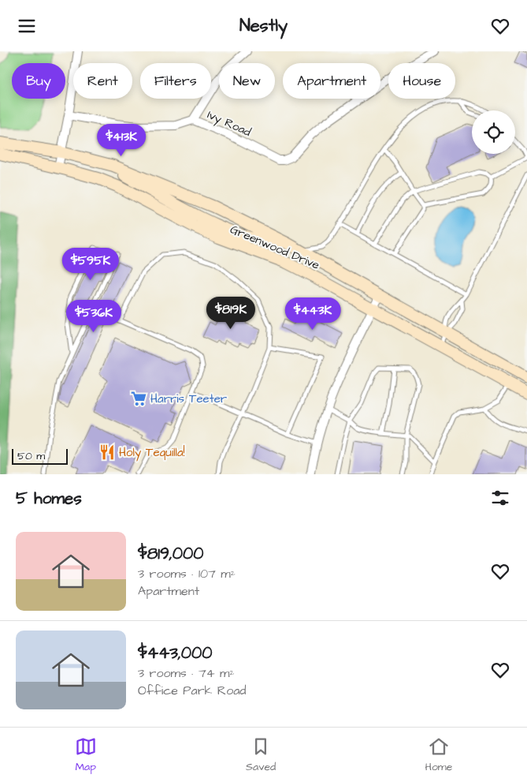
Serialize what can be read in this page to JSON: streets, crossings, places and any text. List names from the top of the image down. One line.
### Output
{"streets":{"street":["Ivy Road","Greenwood Drive"]},"places":{"supermarket":["Harris Teeter"],"restaurant":["Holy Tequilla!"]},"scale_bar":"50 m","page":{"header":"Nestly","chip":["Buy","Rent","Filters","New","Apartment","House"],"price":["$413K","$595K","$819K","$443K","$536K"],"scale":"50 m","heading":"5 homes","list":[{"name":"$819,000","note":"3 rooms · 107 m² · Apartment"},{"name":"$443,000","note":"3 rooms · 74 m² · Office Park Road"}],"tabs":["Map","Saved","Home"]}}
